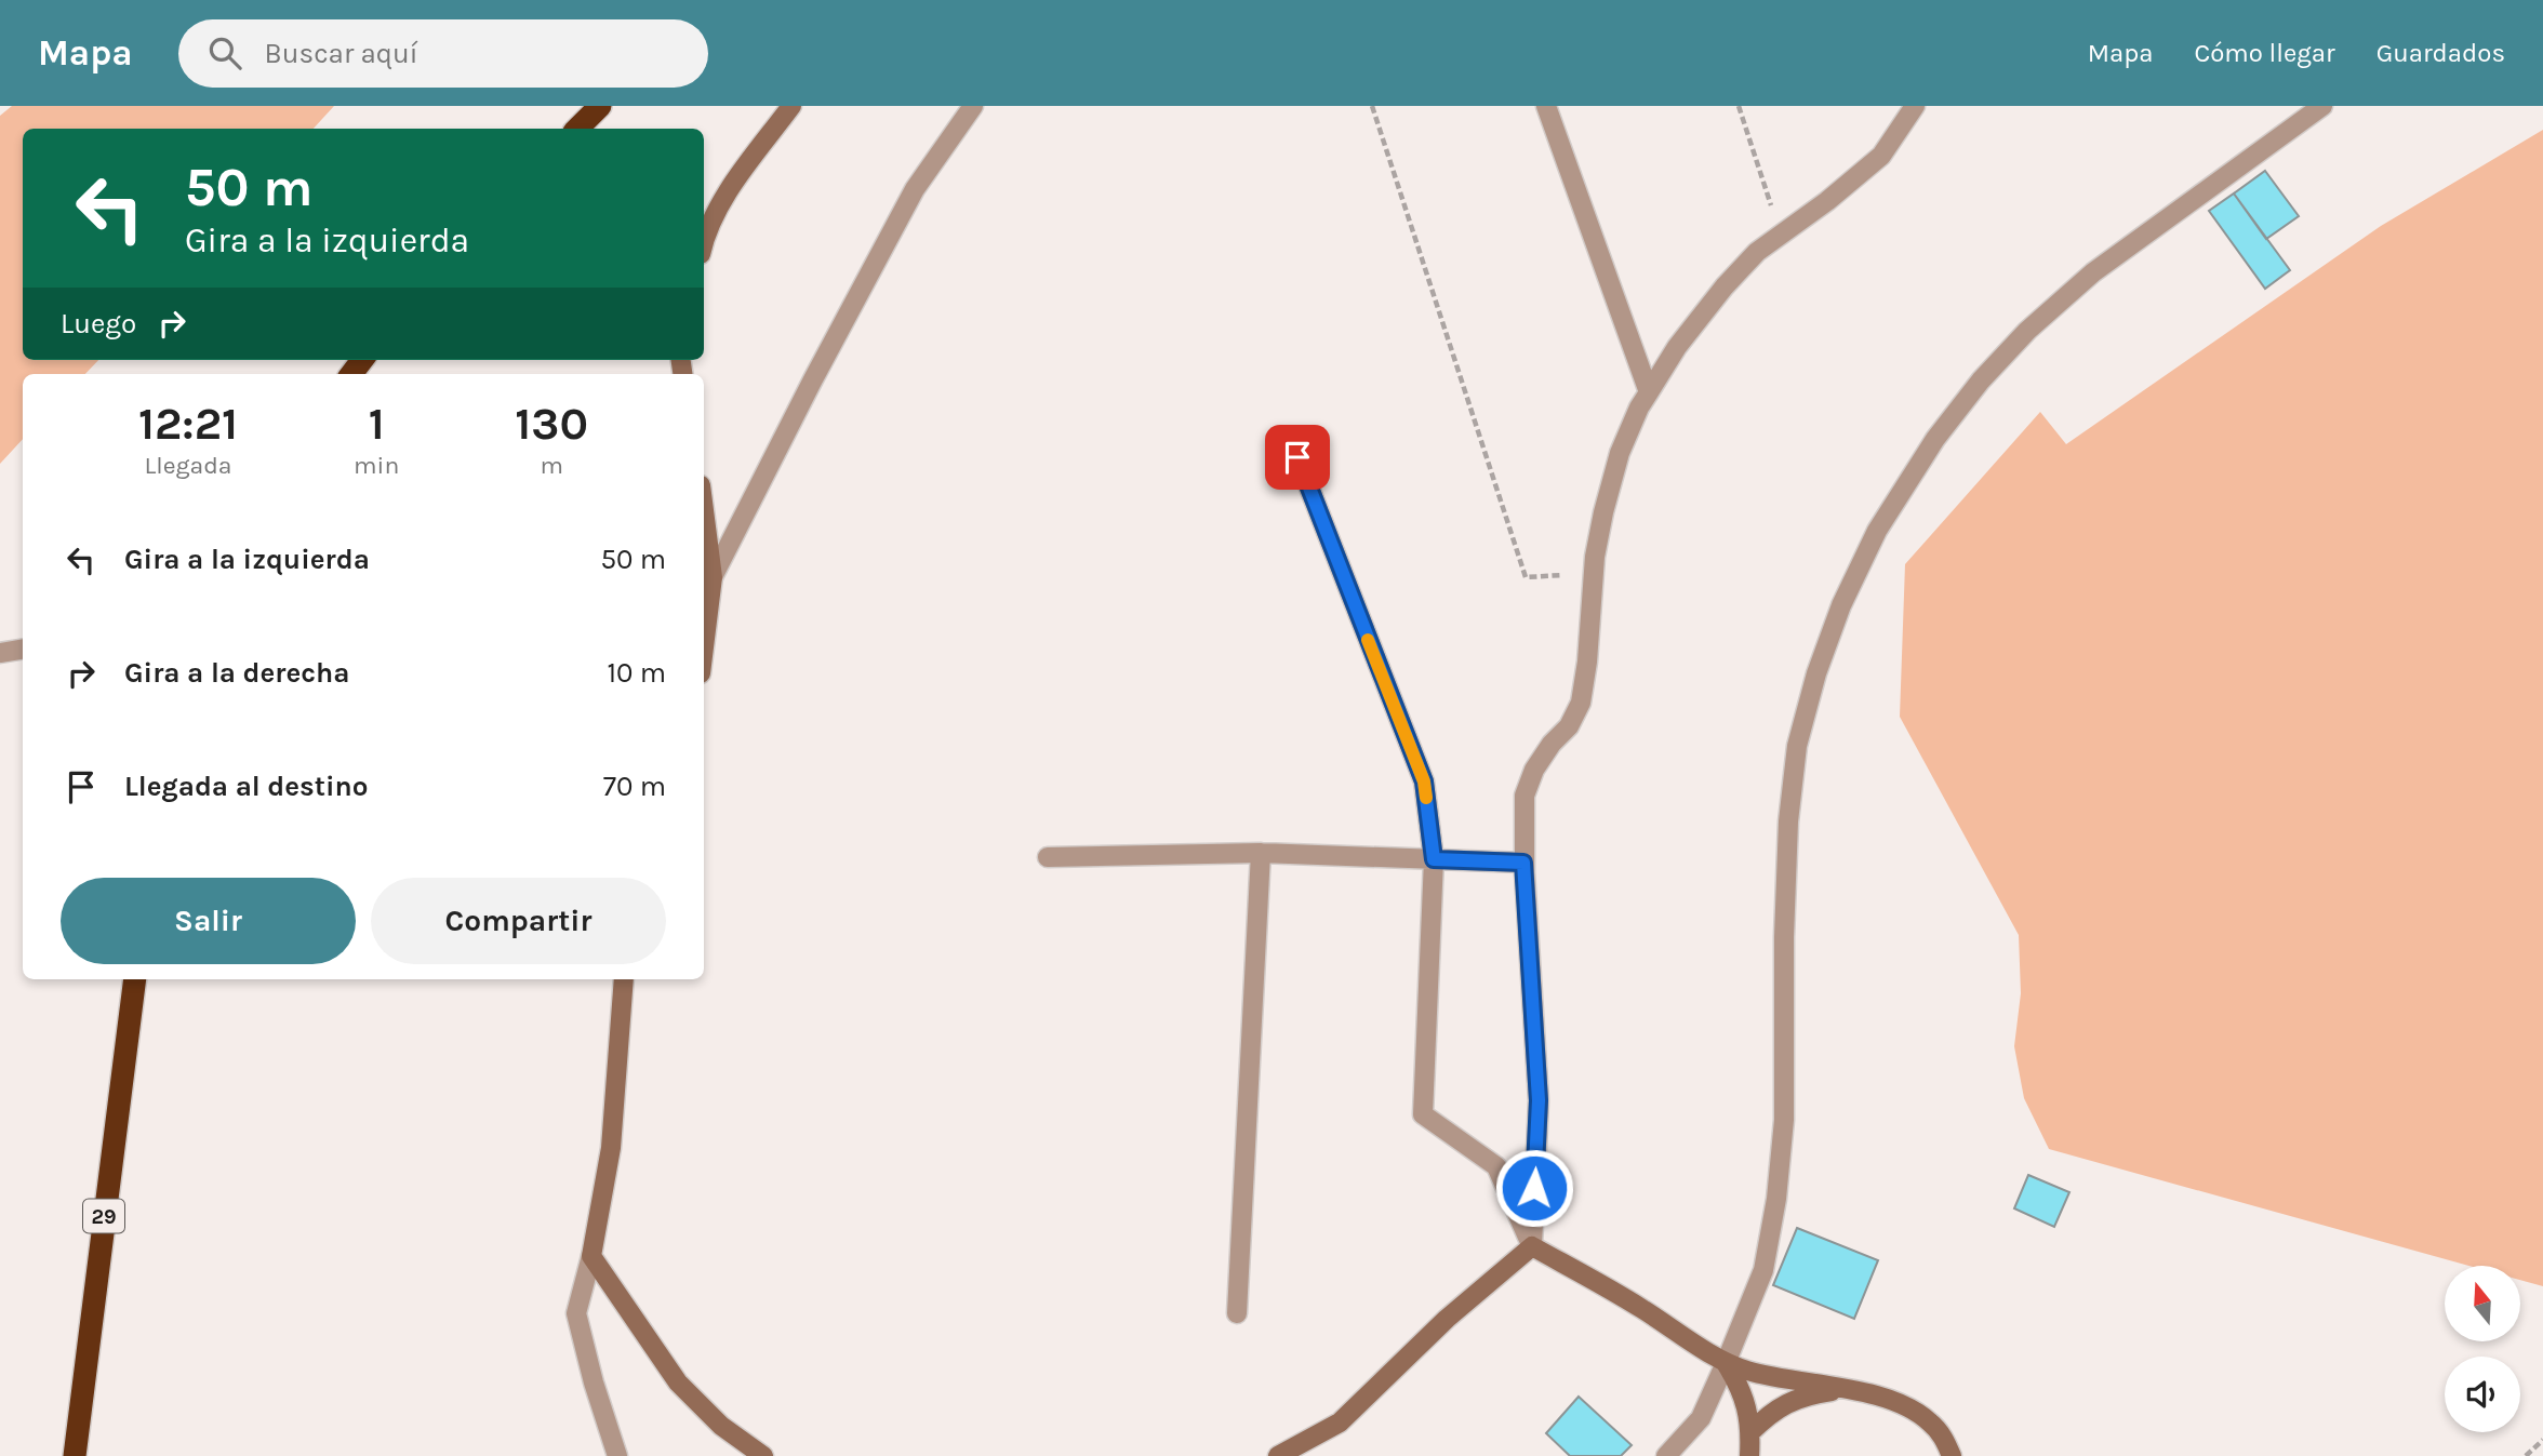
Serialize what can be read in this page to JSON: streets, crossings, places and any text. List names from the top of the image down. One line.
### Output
{"streets":{"highway":["29"]},"north":"top","page":{"header":"Mapa","search":"Buscar aquí","nav":["Mapa","Cómo llegar","Guardados"],"turn":["50 m","Gira a la izquierda"],"then":"Luego","eta":["12:21","Llegada","1","min","130","m"],"list":[{"name":"Gira a la izquierda","value":"50 m"},{"name":"Gira a la derecha","value":"10 m"},{"name":"Llegada al destino","value":"70 m"}],"buttons":["Salir","Compartir"]}}
